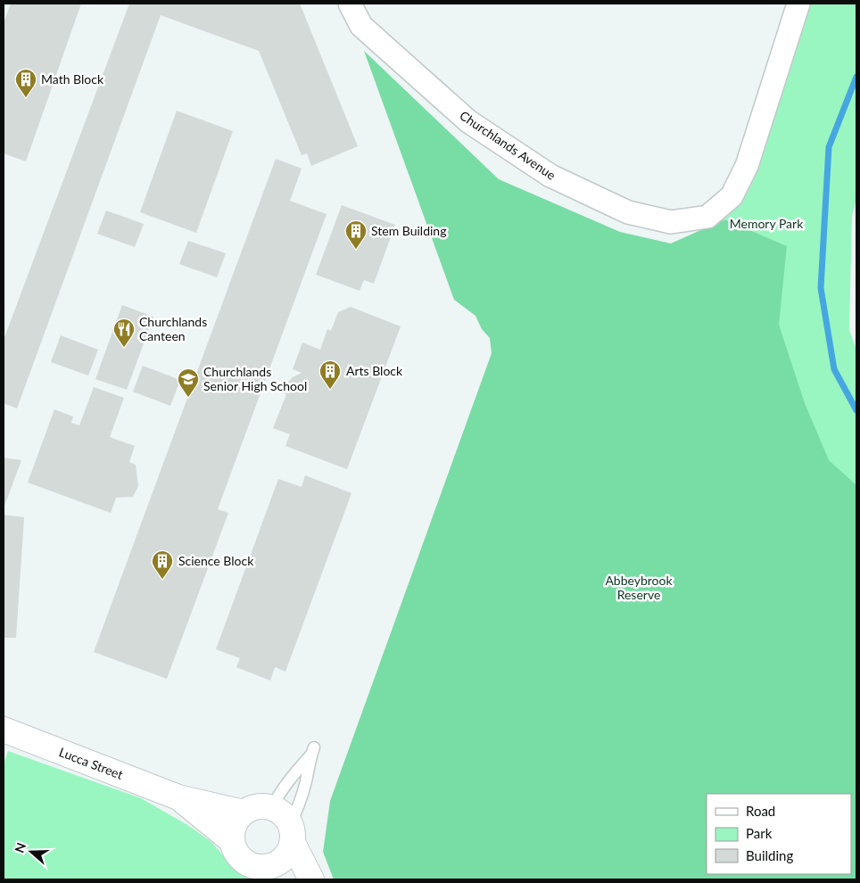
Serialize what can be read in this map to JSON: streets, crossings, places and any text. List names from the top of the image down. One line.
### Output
{"streets":{"street":["Churchlands Avenue","Lucca Street"]},"parks":["Memory Park","Abbeybrook Reserve"],"places":{"building":["Math Block","Stem Building","Arts Block","Science Block"],"restaurant":["Churchlands Canteen"],"school or university":["Churchlands Senior High School"]},"legend":["Road","Park","Building"],"north":"left"}
